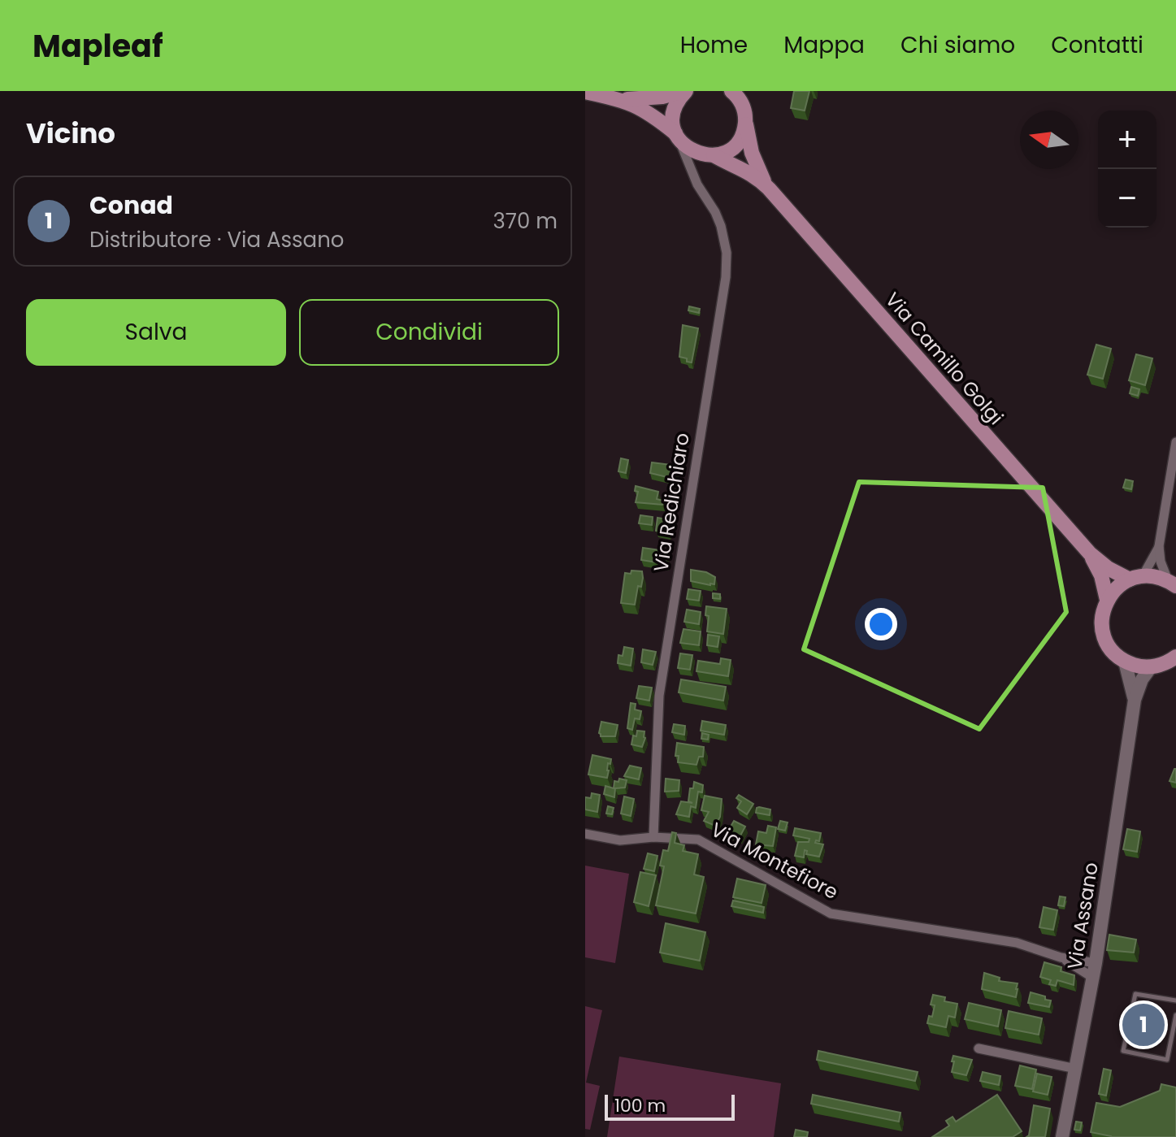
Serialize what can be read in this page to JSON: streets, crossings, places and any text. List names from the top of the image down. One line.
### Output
{"streets":{"main road":["Via Camillo Golgi","Via Assano"],"street":["Via Redichiaro","Via Montefiore"]},"crossings":[["Via Camillo Golgi","Via Redichiaro"],["Via Redichiaro","Via Montefiore"],["Via Montefiore","Via Assano"]],"scale_bar":"100 m","north":"left","page":{"header":"Mapleaf","nav":["Home","Mappa","Chi siamo","Contatti"],"heading":"Vicino","map_buttons":["+","−"],"list":[{"mark":"1","name":"Conad","note":"Distributore · Via Assano","value":"370 m"}],"buttons":["Salva","Condividi"],"pins":"1","scale":"100 m"}}
